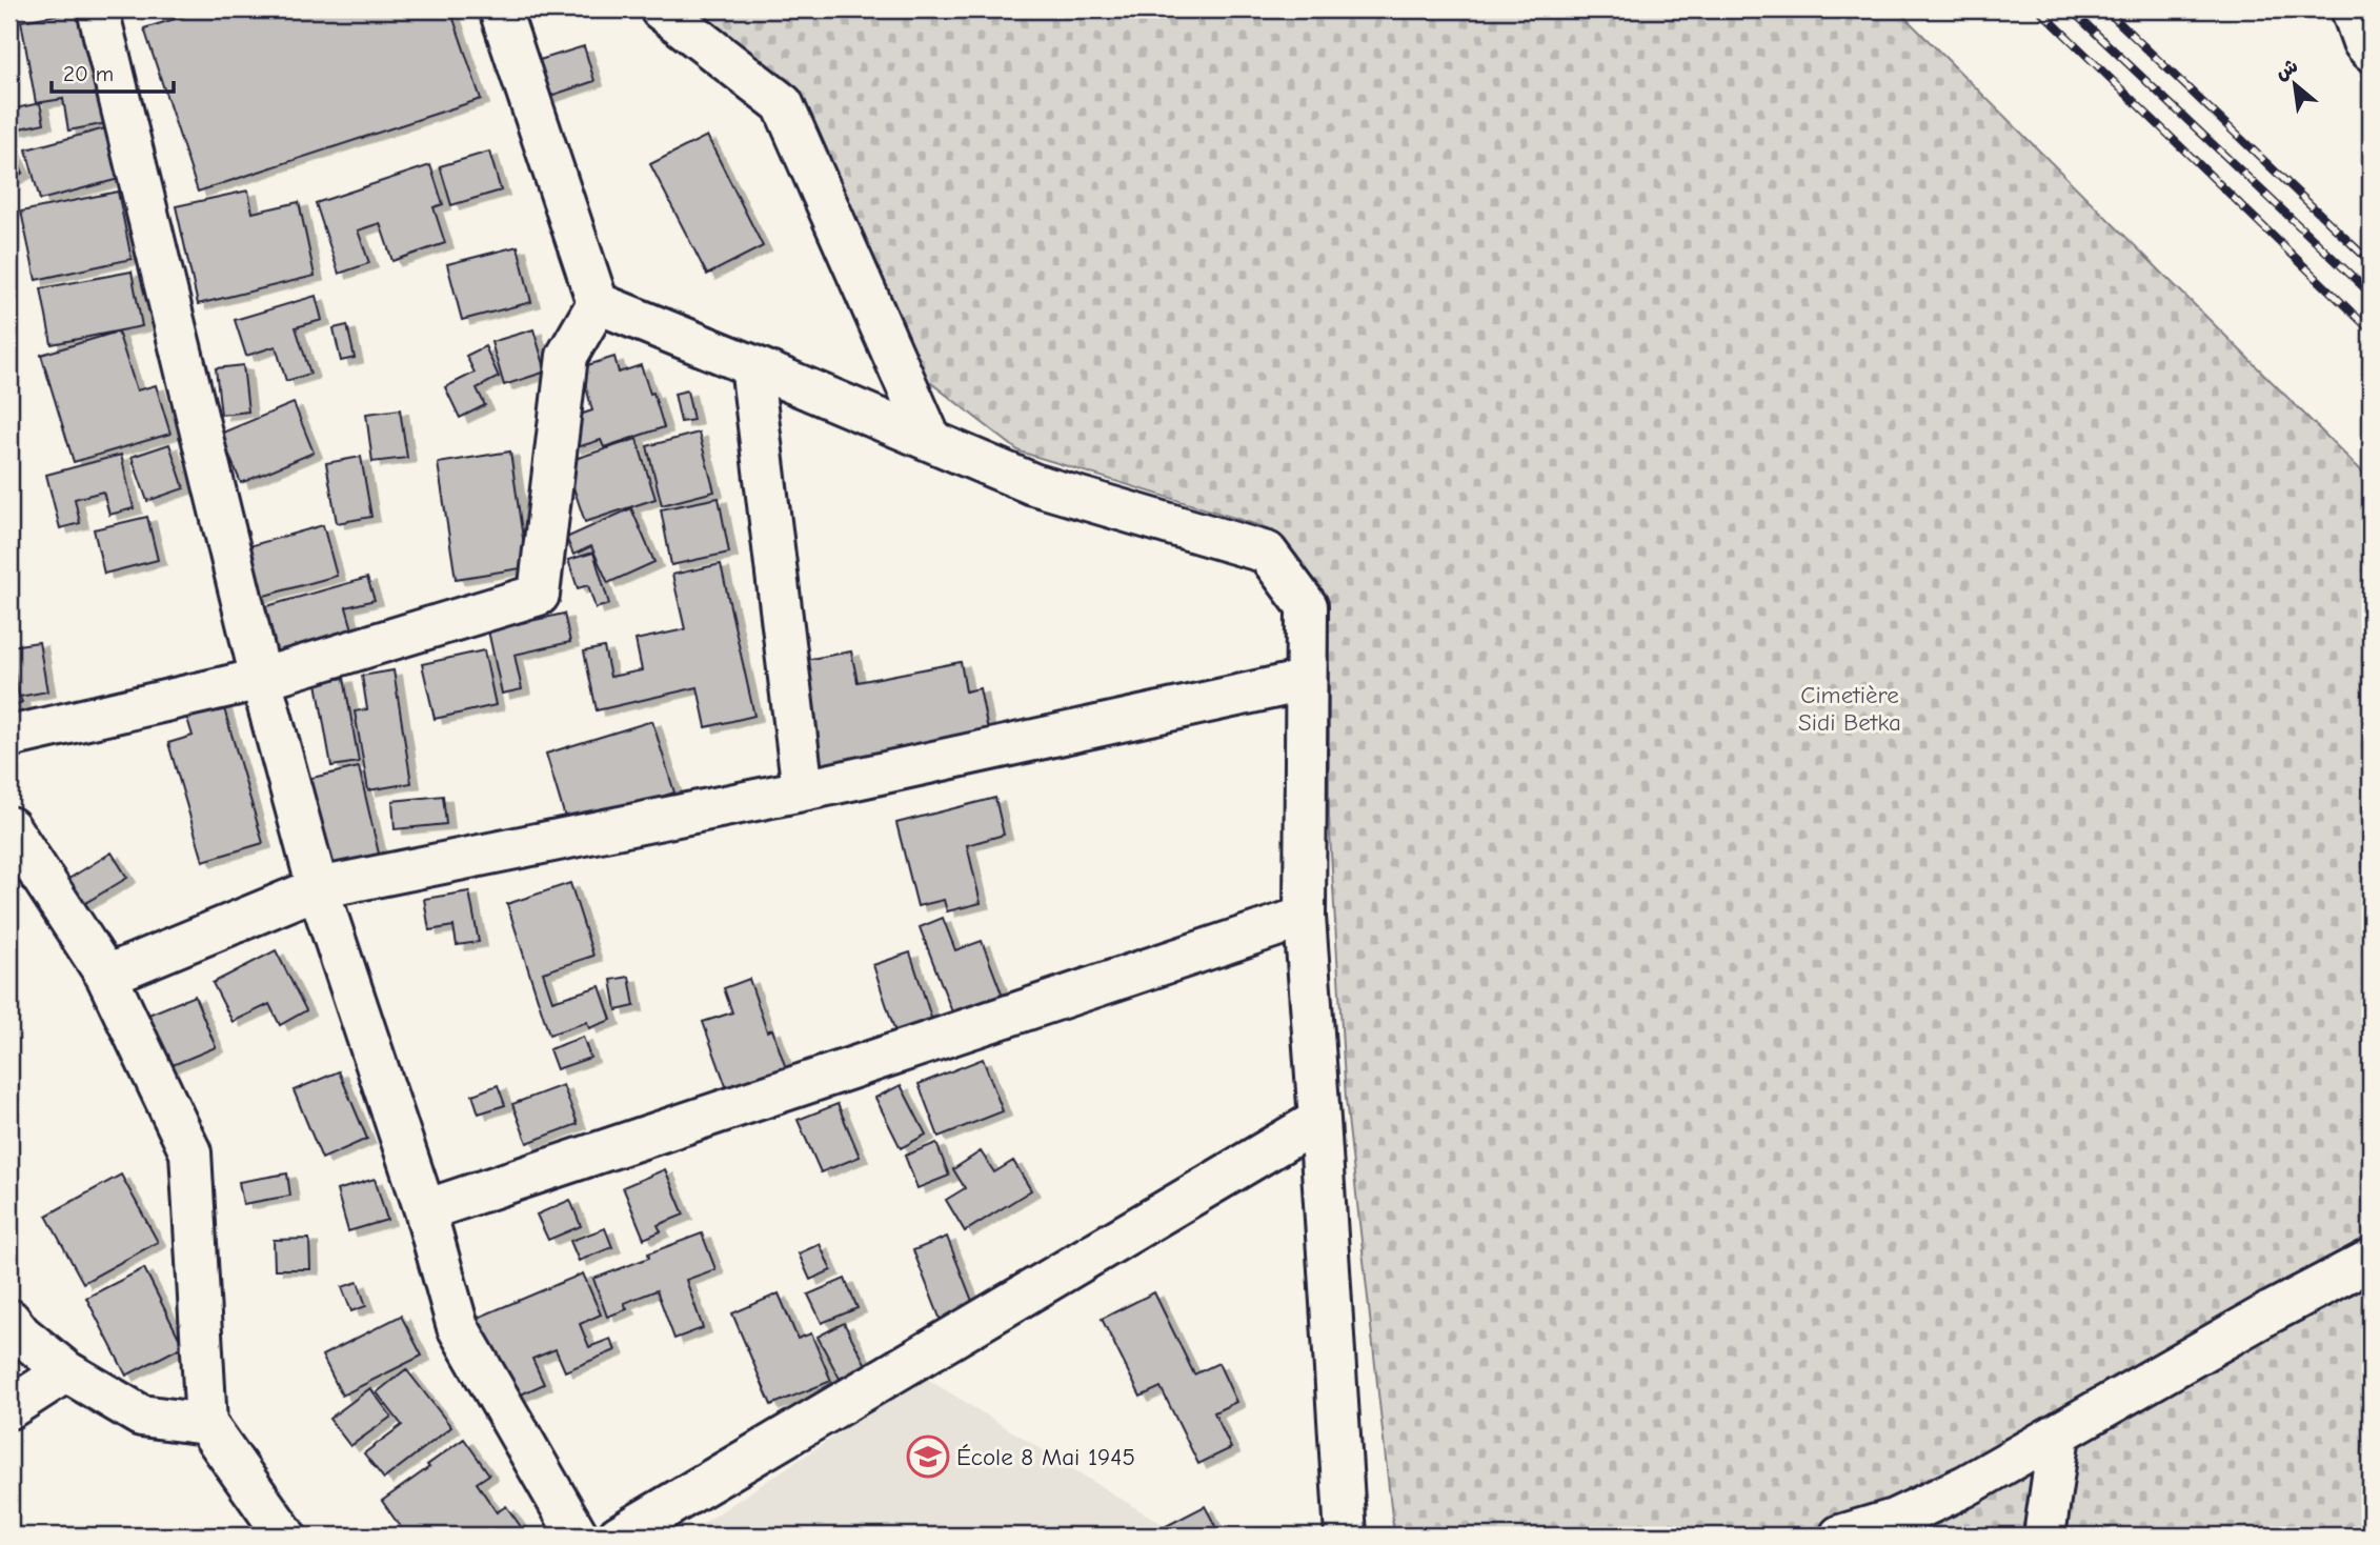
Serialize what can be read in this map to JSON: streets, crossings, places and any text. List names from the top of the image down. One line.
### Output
{"parks":["Cimetière Sidi Betka"],"places":{"school or university":["École 8 Mai 1945"]},"scale_bar":"20 m","north":"top left"}
